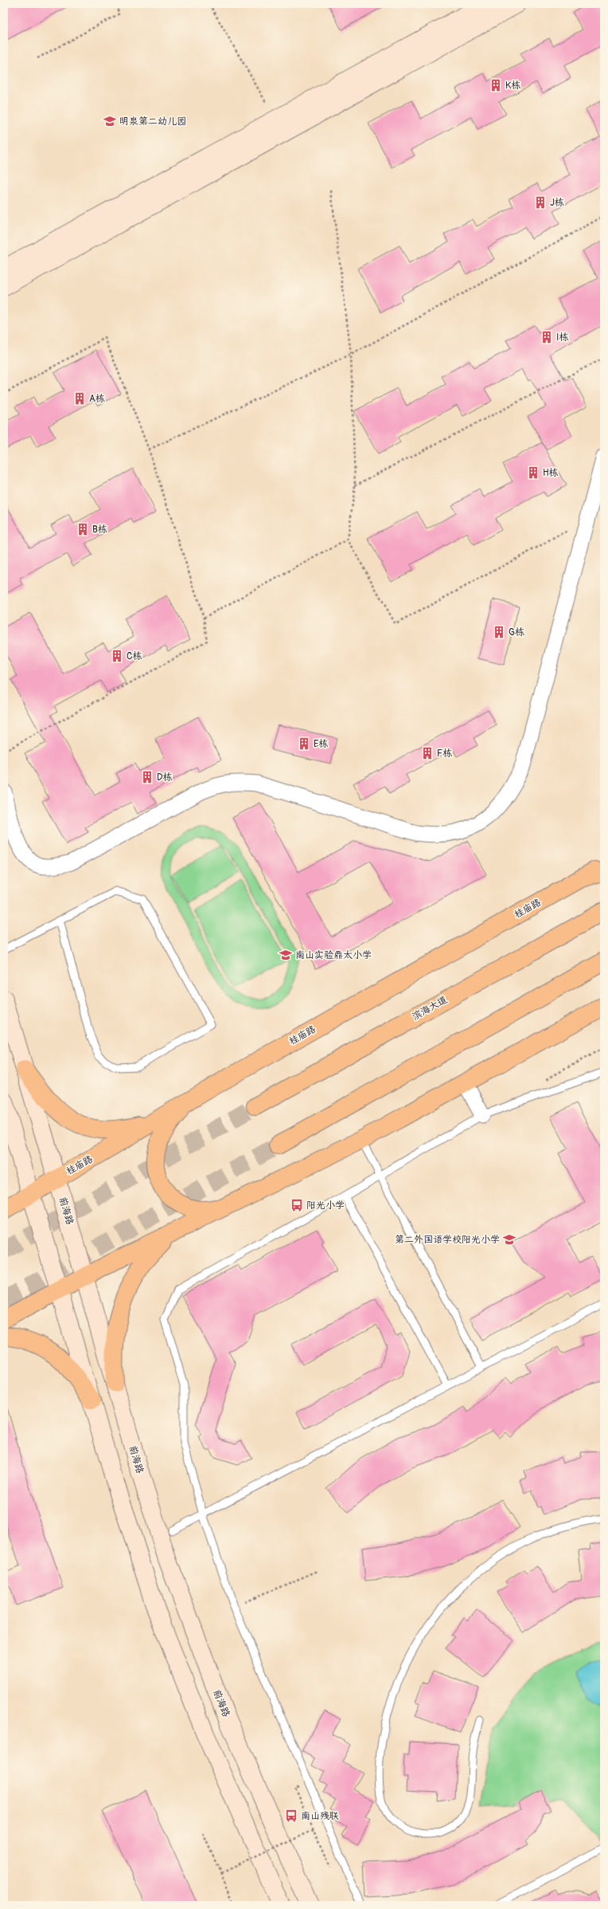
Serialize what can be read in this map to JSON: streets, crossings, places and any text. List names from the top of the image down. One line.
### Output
{"streets":{"main road":["桂庙路","滨海大道","前海路"]},"crossings":[["桂庙路","前海路"]],"places":{"building":["K栋","J栋","I栋","A栋","H栋","B栋","G栋","C栋","E栋","F栋","D栋"],"school or university":["明泉第二幼儿园","南山实验鼎太小学","第二外国语学校阳光小学"],"bus stop":["阳光小学","南山残联"]}}
